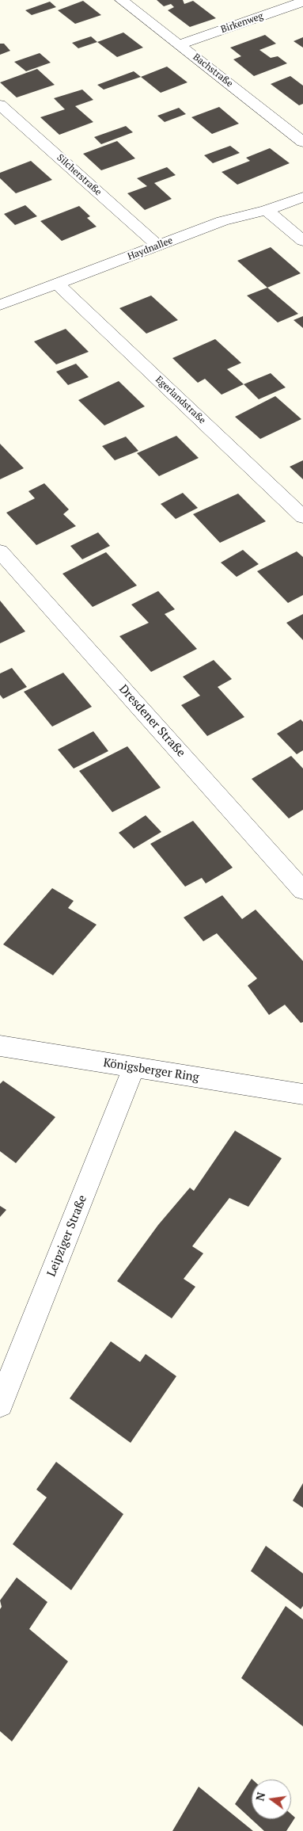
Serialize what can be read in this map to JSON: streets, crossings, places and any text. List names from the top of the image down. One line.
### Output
{"streets":{"street":["Birkenweg","Bachstraße","Silcherstraße","Haydnallee","Egerlandstraße","Dresdener Straße","Königsberger Ring","Leipziger Straße"]},"crossings":[["Birkenweg","Bachstraße"],["Silcherstraße","Haydnallee"],["Haydnallee","Egerlandstraße"],["Königsberger Ring","Leipziger Straße"]],"north":"left"}
